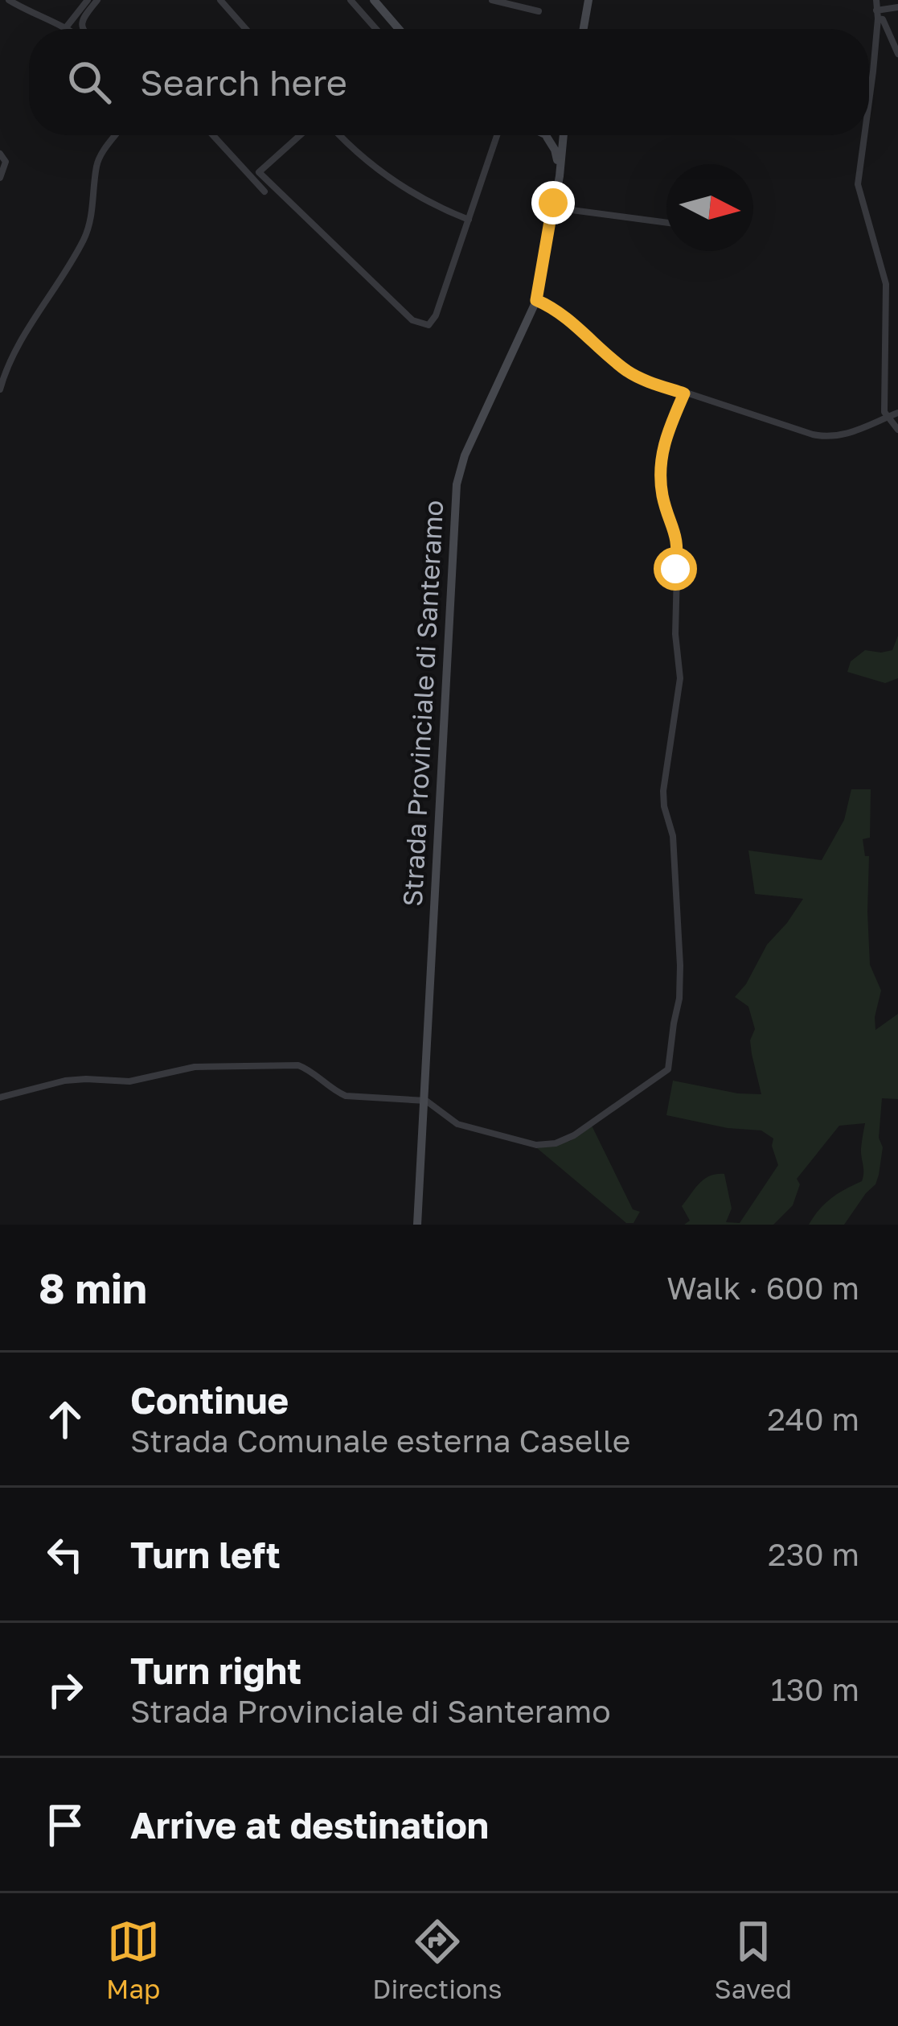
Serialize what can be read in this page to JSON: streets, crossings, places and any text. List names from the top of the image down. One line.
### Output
{"streets":{"main road":["Strada Provinciale di Santeramo"]},"north":"right","page":{"search":"Search here","heading":["8 min","Walk · 600 m"],"list":[["Continue","Strada Comunale esterna Caselle","240 m"],["Turn left","230 m"],["Turn right","Strada Provinciale di Santeramo","130 m"],"Arrive at destination"],"nav":["Map","Directions","Saved"]}}
